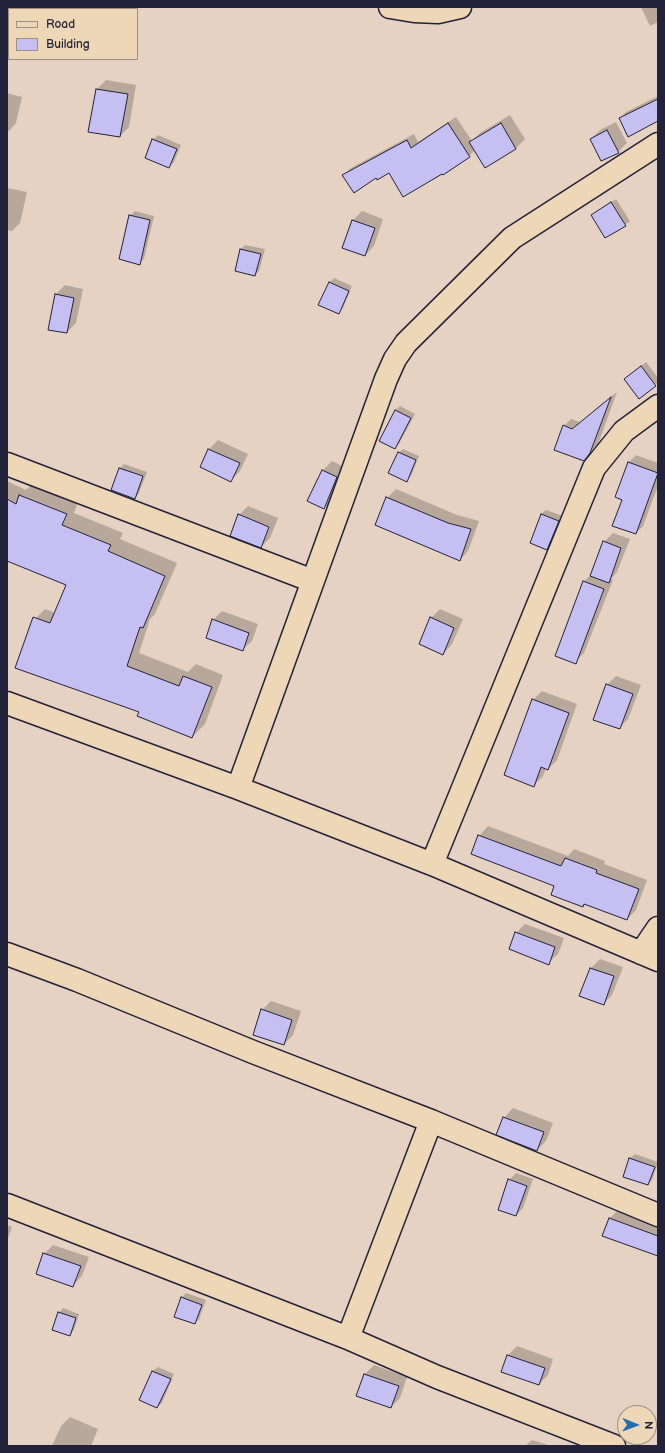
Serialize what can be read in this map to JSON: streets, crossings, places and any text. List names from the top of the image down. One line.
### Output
{"legend":["Road","Building"],"north":"right"}
